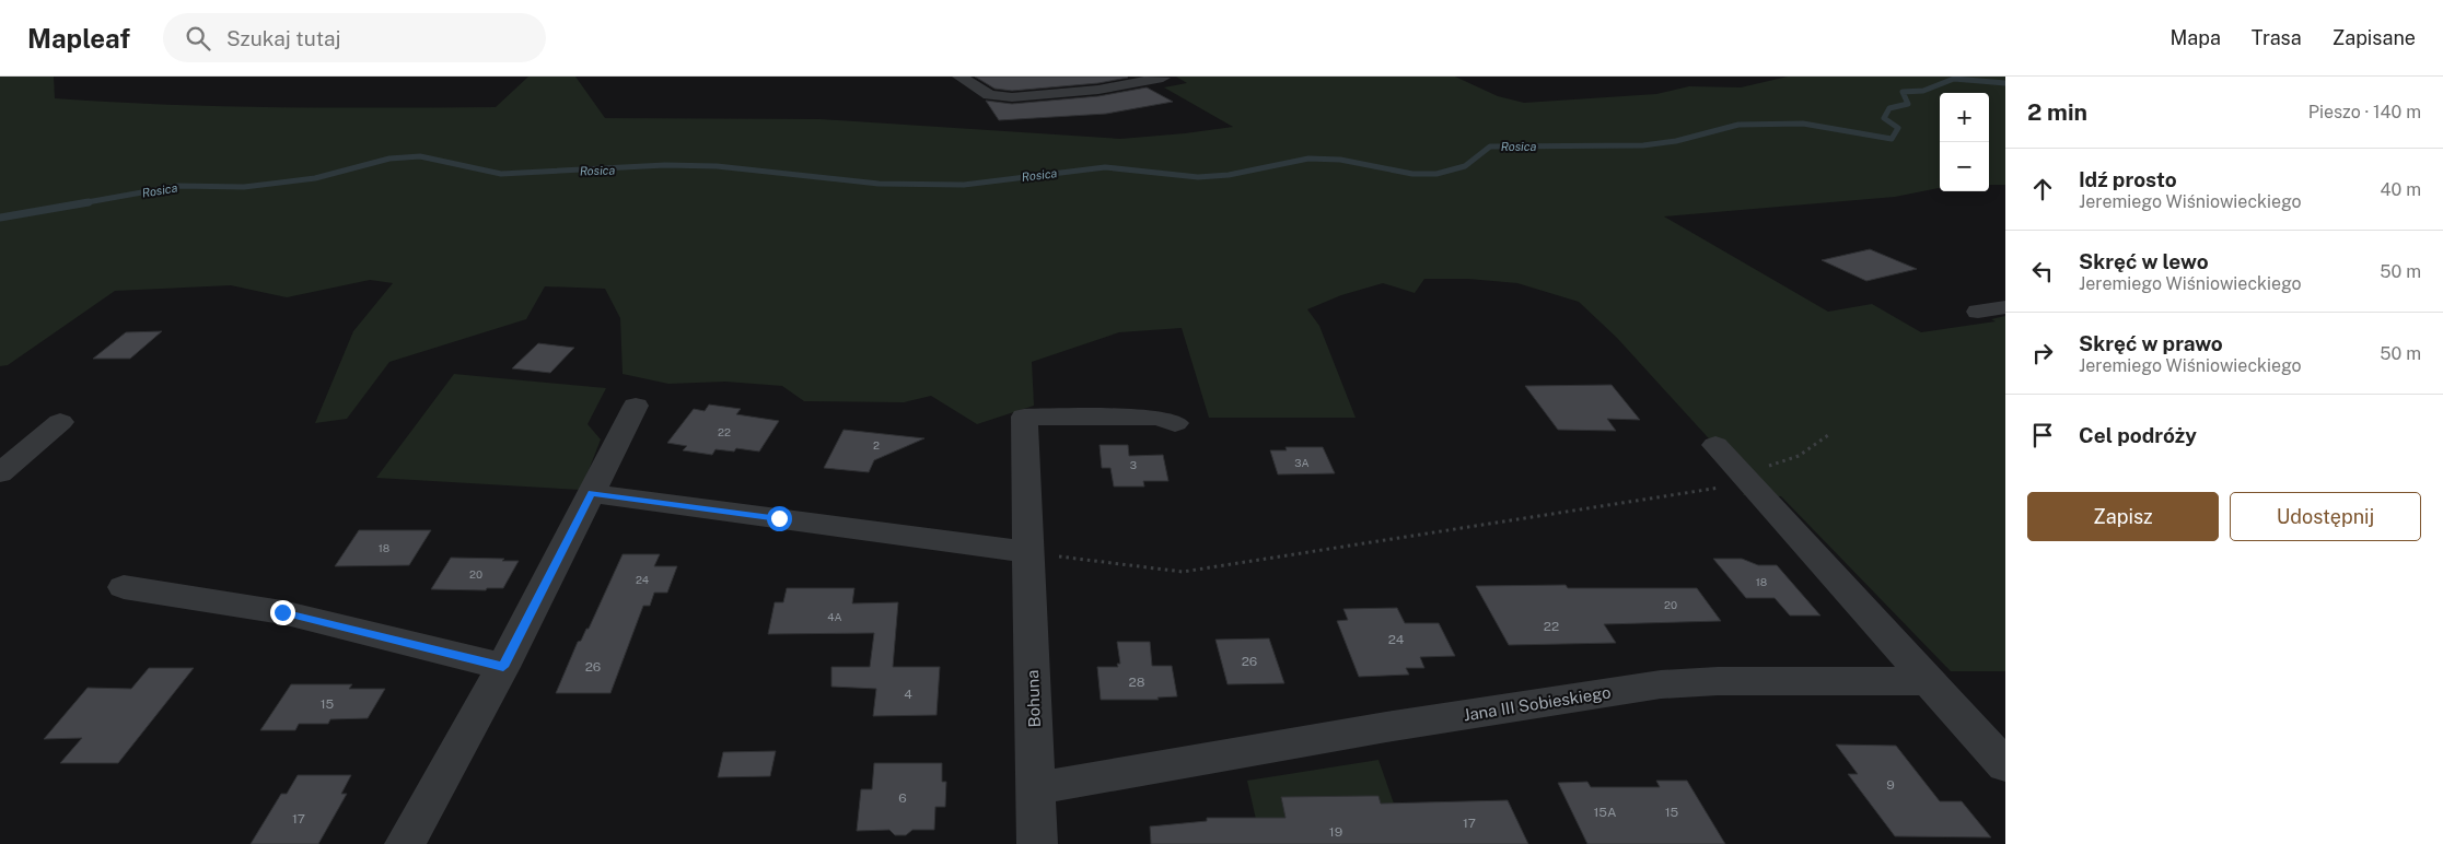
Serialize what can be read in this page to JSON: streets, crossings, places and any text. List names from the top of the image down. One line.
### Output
{"streets":{"street":["Bohuna","Jana III Sobieskiego"]},"crossings":[["Bohuna","Jana III Sobieskiego"]],"water":["Rosica"],"house_numbers":["22","2","3A","3","18","20","24","18","20","4A","22","24","26","26","28","4","15","9","6","15A","15","17","17","19"],"page":{"header":"Mapleaf","search":"Szukaj tutaj","nav":["Mapa","Trasa","Zapisane"],"heading":["2 min","Pieszo · 140 m"],"map_buttons":["+","−"],"list":[["Idź prosto","Jeremiego Wiśniowieckiego","40 m"],["Skręć w lewo","Jeremiego Wiśniowieckiego","50 m"],["Skręć w prawo","Jeremiego Wiśniowieckiego","50 m"],"Cel podróży"],"buttons":["Zapisz","Udostępnij"]}}
